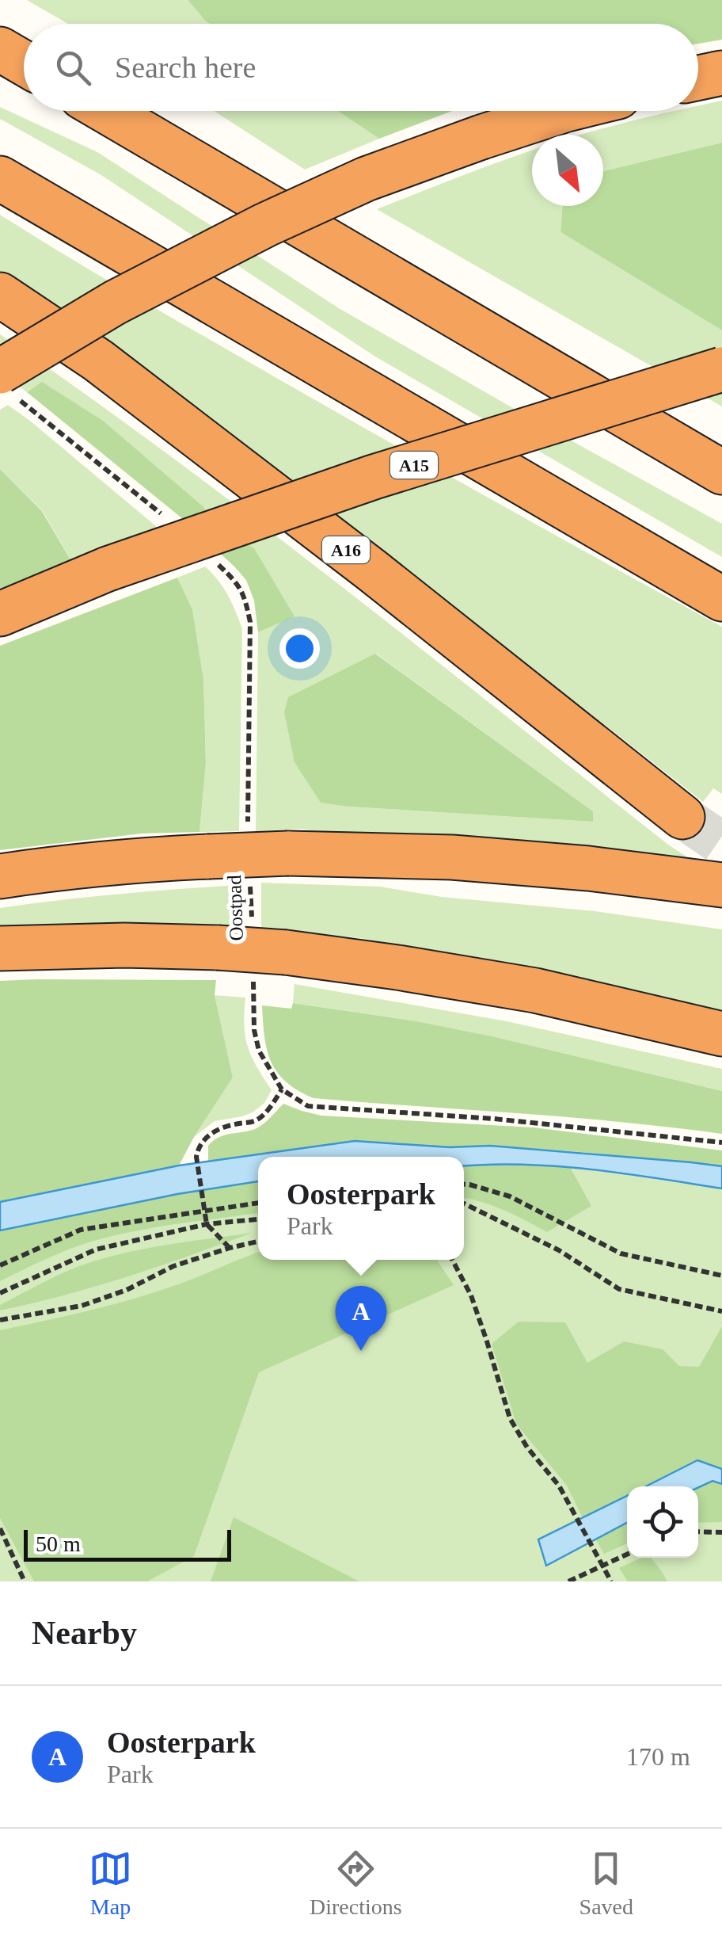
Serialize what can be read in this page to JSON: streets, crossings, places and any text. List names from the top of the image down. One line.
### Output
{"streets":{"highway":["A15","A16"],"path":["Oostpad"]},"scale_bar":"50 m","north":"bottom right","page":{"search":"Search here","popup":["Oosterpark","Park"],"pins":"A","scale":"50 m","heading":"Nearby","list":[{"mark":"A","name":"Oosterpark","note":"Park","value":"170 m"}],"nav":["Map","Directions","Saved"]}}
